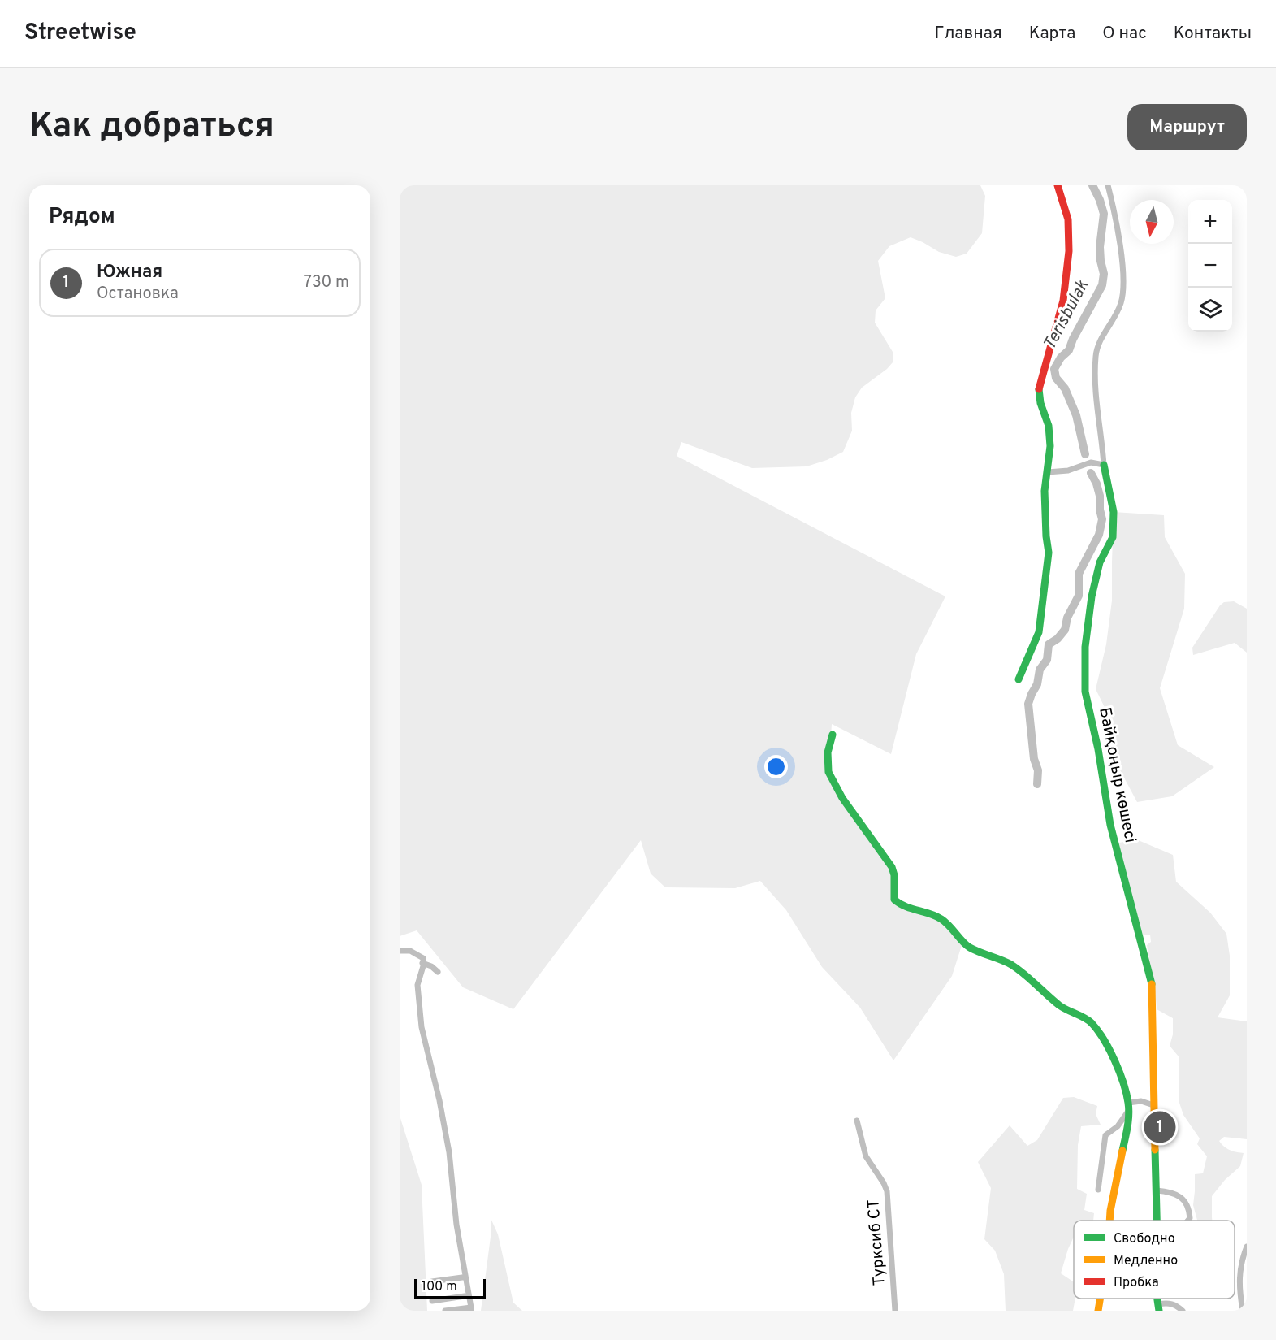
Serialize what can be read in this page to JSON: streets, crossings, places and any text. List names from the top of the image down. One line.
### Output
{"streets":{"street":["Байқоңыр көшесі","Турксиб СТ"]},"water":["Terisbulak"],"legend":["Свободно","Медленно","Пробка"],"scale_bar":"100 m","north":"bottom","page":{"header":"Streetwise","nav":["Главная","Карта","О нас","Контакты"],"buttons":"Маршрут","title":"Как добраться","heading":"Рядом","map_buttons":["+","−"],"list":[{"mark":"1","name":"Южная","note":"Остановка","value":"730 m"}],"pins":"1","scale":"100 m"}}
